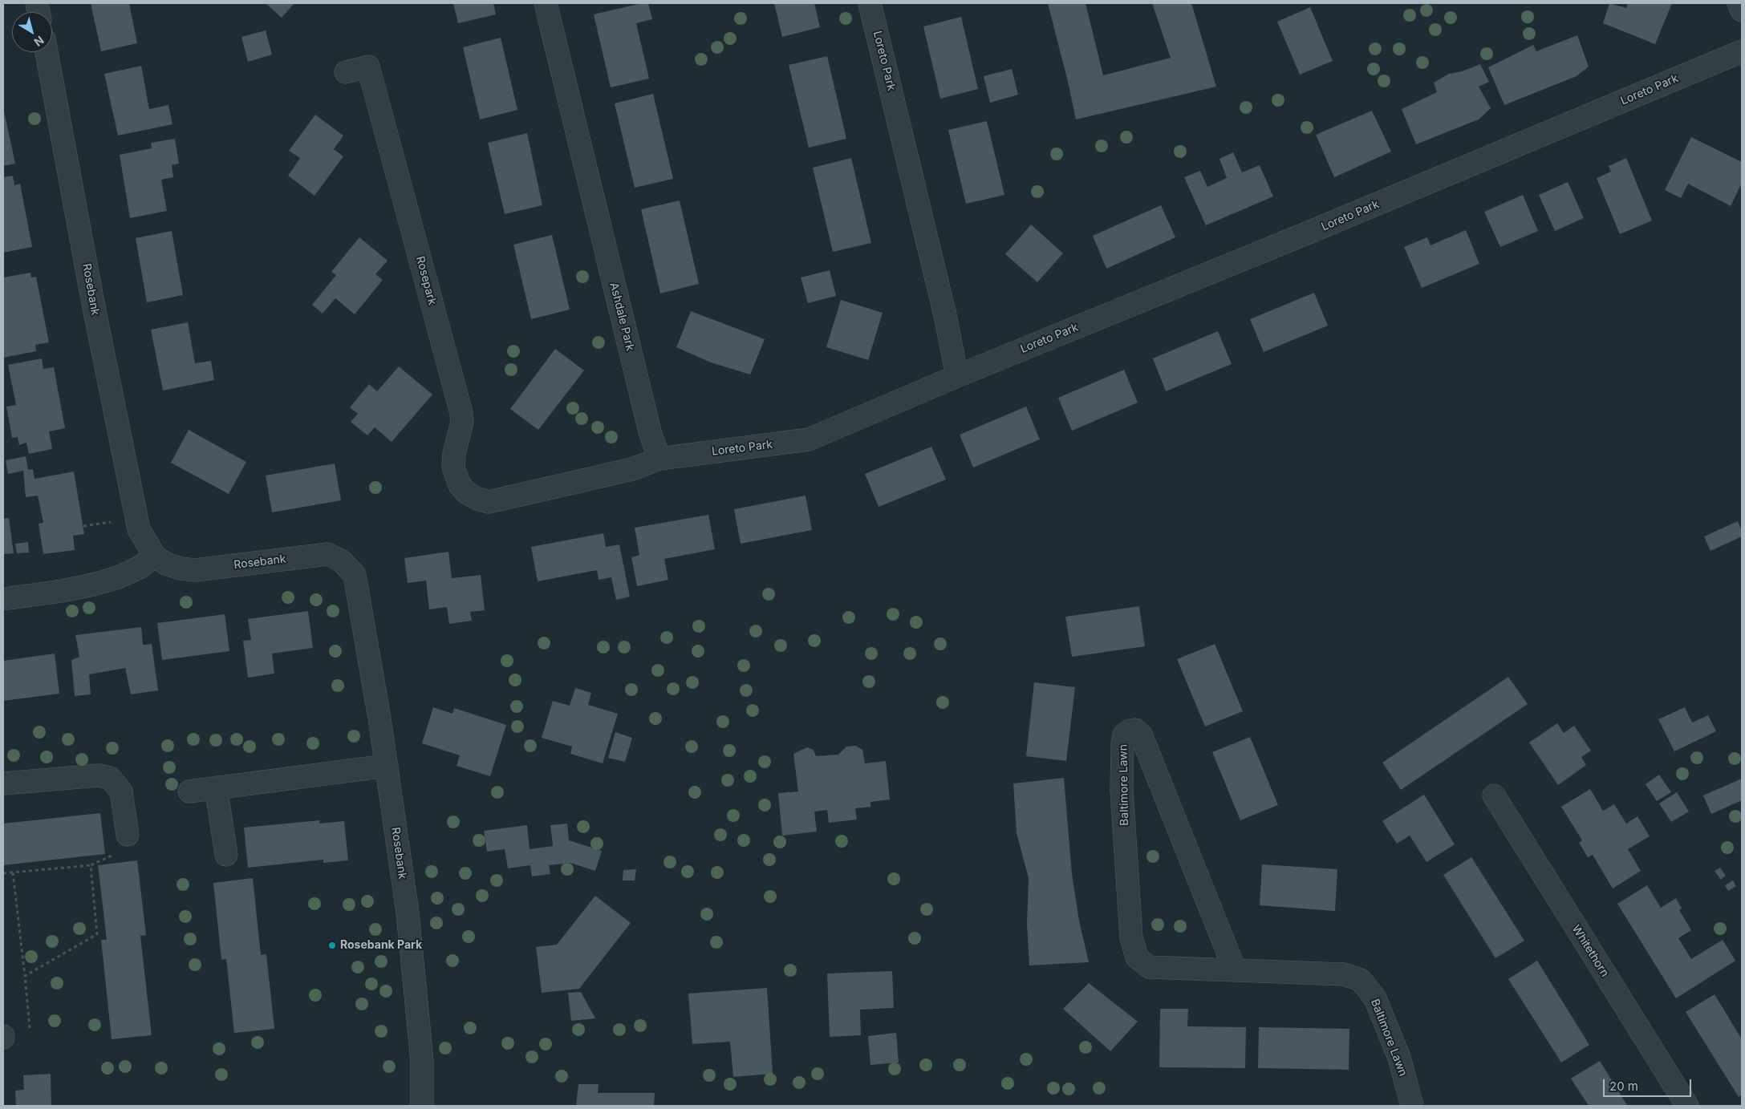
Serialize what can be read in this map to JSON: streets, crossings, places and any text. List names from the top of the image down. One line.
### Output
{"streets":{"street":["Loreto Park","Rosepark","Rosebank","Ashdale Park","Baltimore Lawn","Whitethorn"]},"crossings":[["Loreto Park","Rosepark"],["Loreto Park","Ashdale Park"],["Rosepark","Ashdale Park"]],"places":["Rosebank Park"],"scale_bar":"20 m","north":"bottom right"}
